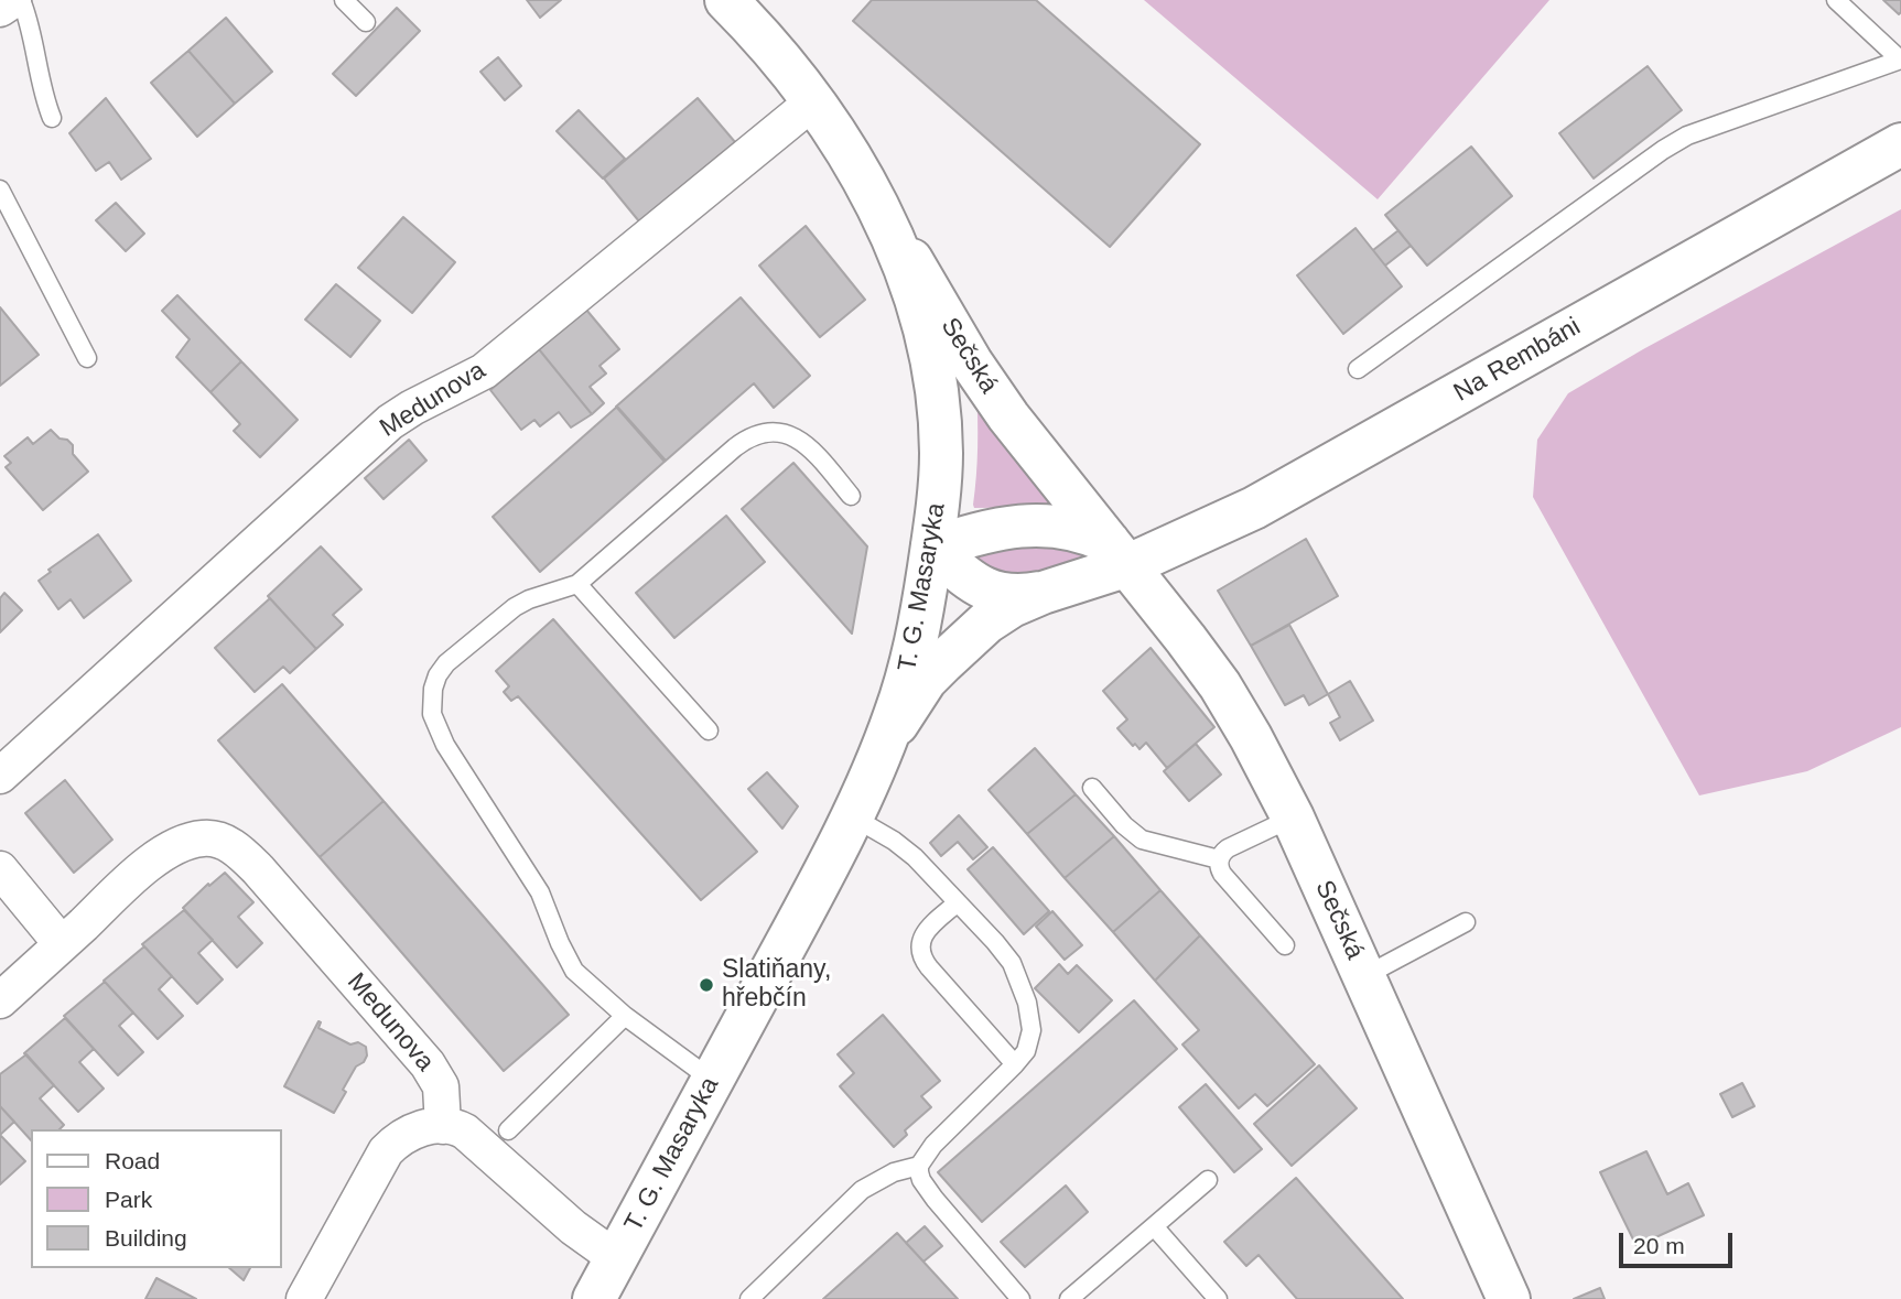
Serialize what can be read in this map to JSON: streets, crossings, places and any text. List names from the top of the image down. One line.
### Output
{"streets":{"street":["Sečská","Na Rembáni","Medunova","T. G. Masaryka"]},"crossings":[["Sečská","Na Rembáni"],["Sečská","T. G. Masaryka"],["Medunova","T. G. Masaryka"]],"places":["Slatiňany, hřebčín"],"legend":["Road","Park","Building"],"scale_bar":"20 m"}
